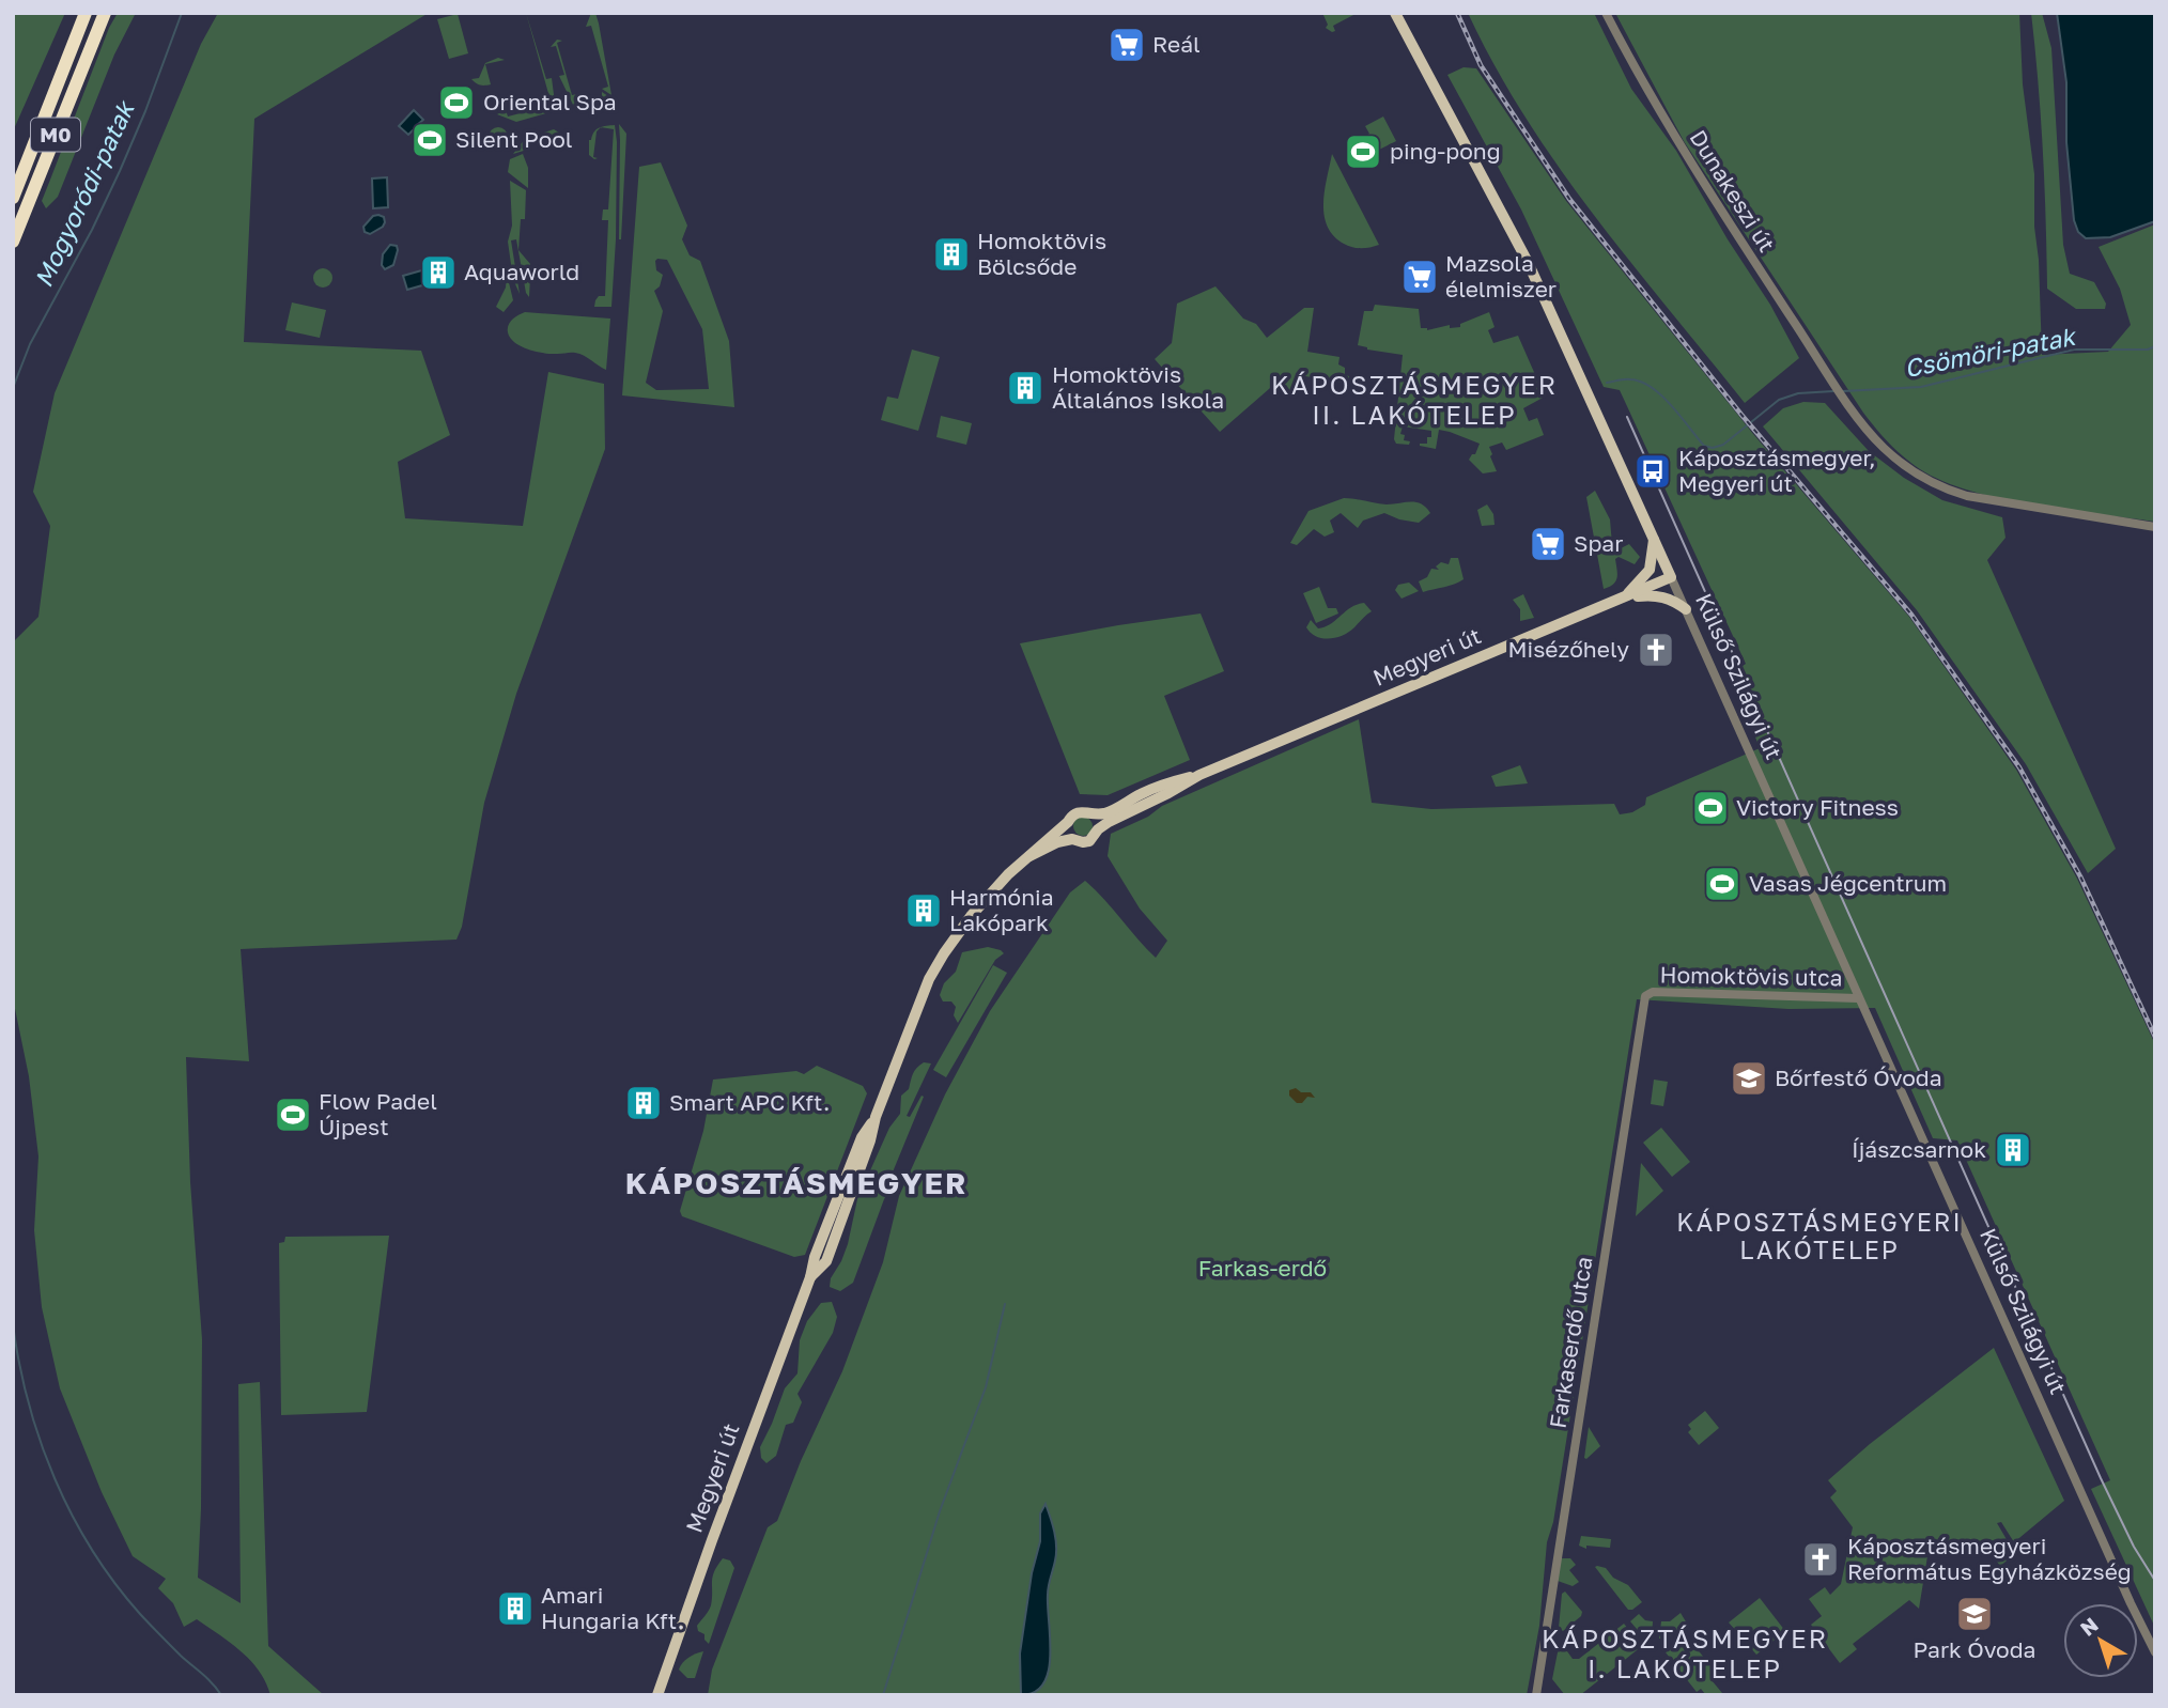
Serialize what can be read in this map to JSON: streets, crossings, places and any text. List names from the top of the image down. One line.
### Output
{"streets":{"highway":["M0"],"main road":["Megyeri út","Külső Szilágyi út"],"street":["Dunakeszi út","Homoktövis utca","Farkaserdő utca"]},"crossings":[["Megyeri út","Külső Szilágyi út"],["Külső Szilágyi út","Homoktövis utca"],["Homoktövis utca","Farkaserdő utca"]],"districts":["KÁPOSZTÁSMEGYER II. LAKÓTELEP","KÁPOSZTÁSMEGYER","KÁPOSZTÁSMEGYERI LAKÓTELEP","KÁPOSZTÁSMEGYER I. LAKÓTELEP"],"water":["Mogyoródi-patak","Csömöri-patak"],"parks":["Farkas-erdő"],"places":{"supermarket":["Reál","Mazsola élelmiszer","Spar"],"sports":["Oriental Spa","Silent Pool","ping-pong","Victory Fitness","Vasas Jégcentrum","Flow Padel Újpest"],"building":["Homoktövis Bölcsőde","Aquaworld","Homoktövis Általános Iskola","Harmónia Lakópark","Smart APC Kft.","Íjászcsarnok","Amari Hungaria Kft."],"bus stop":["Káposztásmegyer, Megyeri út"],"church":["Misézőhely","Káposztásmegyeri Református Egyházközség"],"school or university":["Bőrfestő Óvoda","Park Óvoda"]},"north":"top left"}
